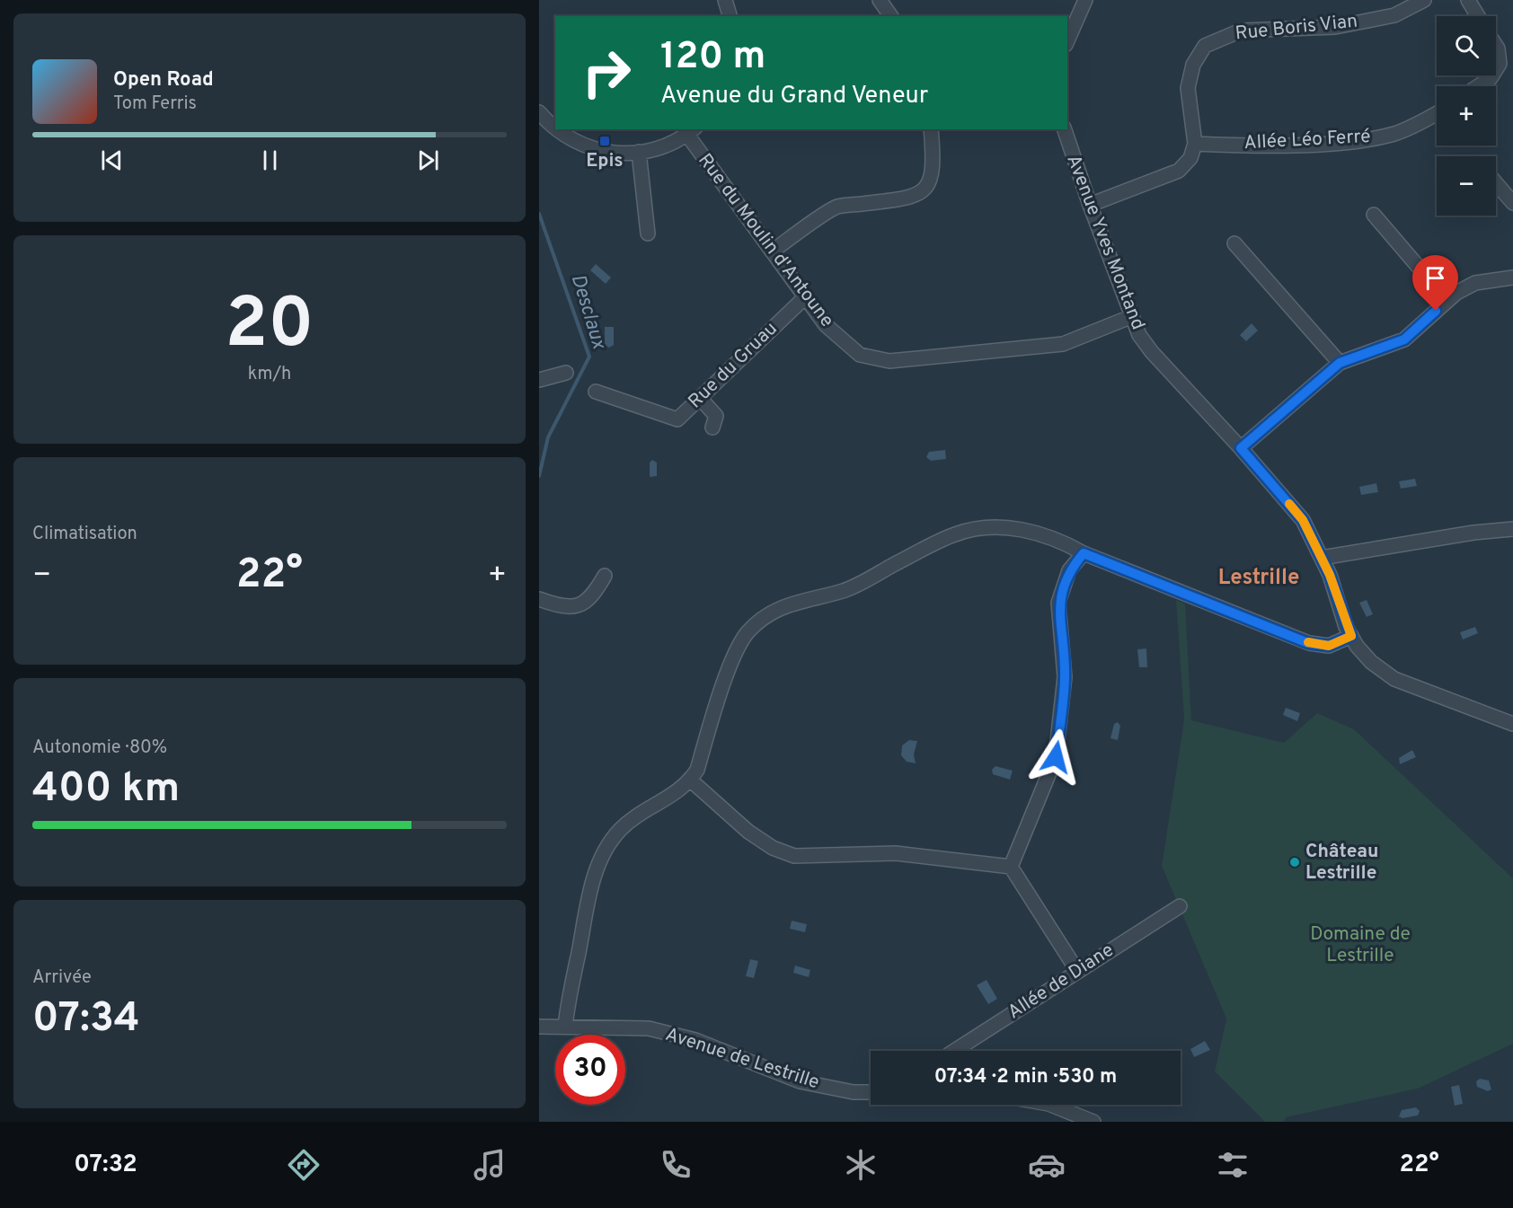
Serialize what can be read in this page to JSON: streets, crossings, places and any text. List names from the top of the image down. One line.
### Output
{"streets":{"street":["Rue Boris Vian","Allée Léo Ferré","Rue du Moulin d'Antoune","Avenue Yves Montand","Rue du Gruau","Allée de Diane","Avenue de Lestrille"]},"crossings":[["Rue Boris Vian","Allée Léo Ferré"],["Rue du Moulin d'Antoune","Avenue Yves Montand"],["Rue du Moulin d'Antoune","Rue du Gruau"]],"districts":["Lestrille"],"water":["Desclaux"],"parks":["Domaine de Lestrille"],"places":{"transit":["Epis"],"other":["Château Lestrille"]},"page":{"map_buttons":["+","−"],"turn":["120 m","Avenue du Grand Veneur"],"song":["Open Road","Tom Ferris"],"tile":[["20","km/h"],"Climatisation",["Autonomie · 80%","400 km"],["Arrivée","07:34"]],"heat":["−","22°","+"],"limit":"30","trip":"07:34 · 2 min · 530 m","tabs":["07:32","22°"]}}
